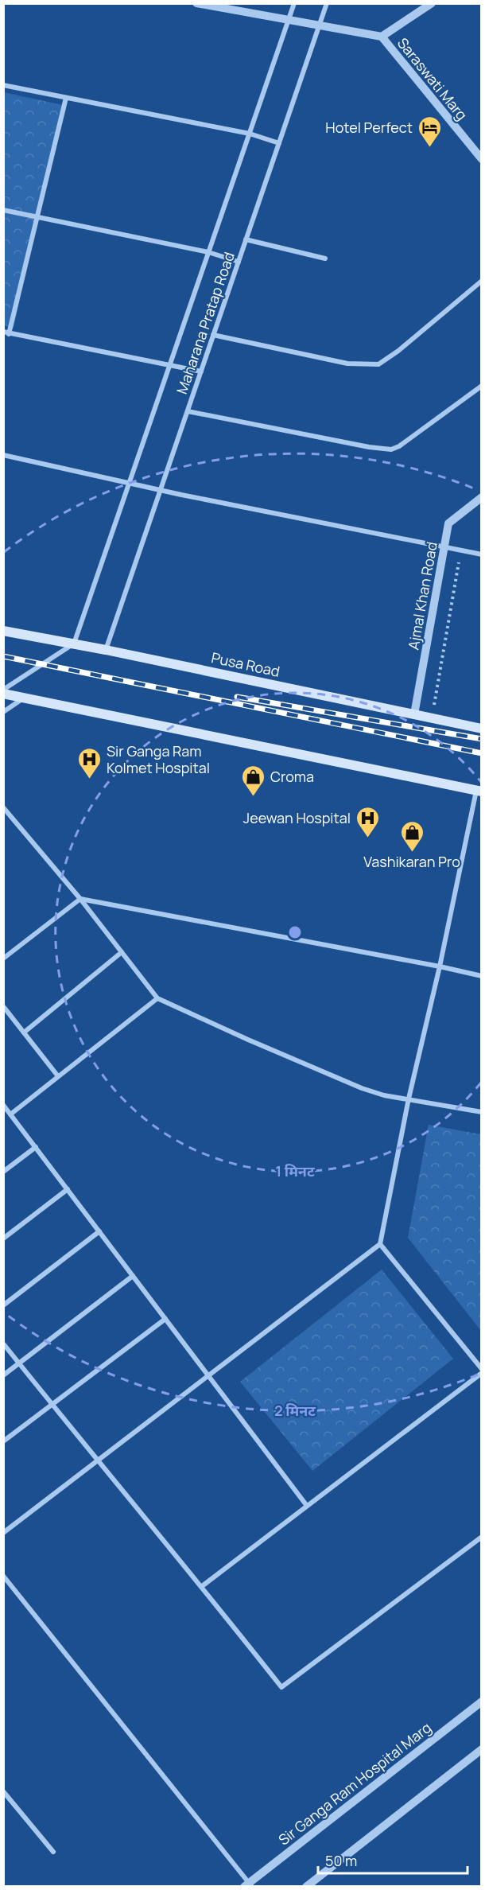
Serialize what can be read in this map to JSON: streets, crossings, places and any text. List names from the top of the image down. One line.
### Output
{"streets":{"main road":["Pusa Road"],"street":["Saraswati Marg","Maharana Pratap Road","Ajmal Khan Road","Sir Ganga Ram Hospital Marg"]},"crossings":[["Saraswati Marg","Maharana Pratap Road"],["Maharana Pratap Road","Pusa Road"],["Ajmal Khan Road","Pusa Road"]],"places":{"hotel":["Hotel Perfect"],"hospital":["Sir Ganga Ram Kolmet Hospital","Jeewan Hospital"],"shop":["Croma","Vashikaran Pro"]},"scale_bar":"50 m","rings":["1 मिनट","2 मिनट"]}
